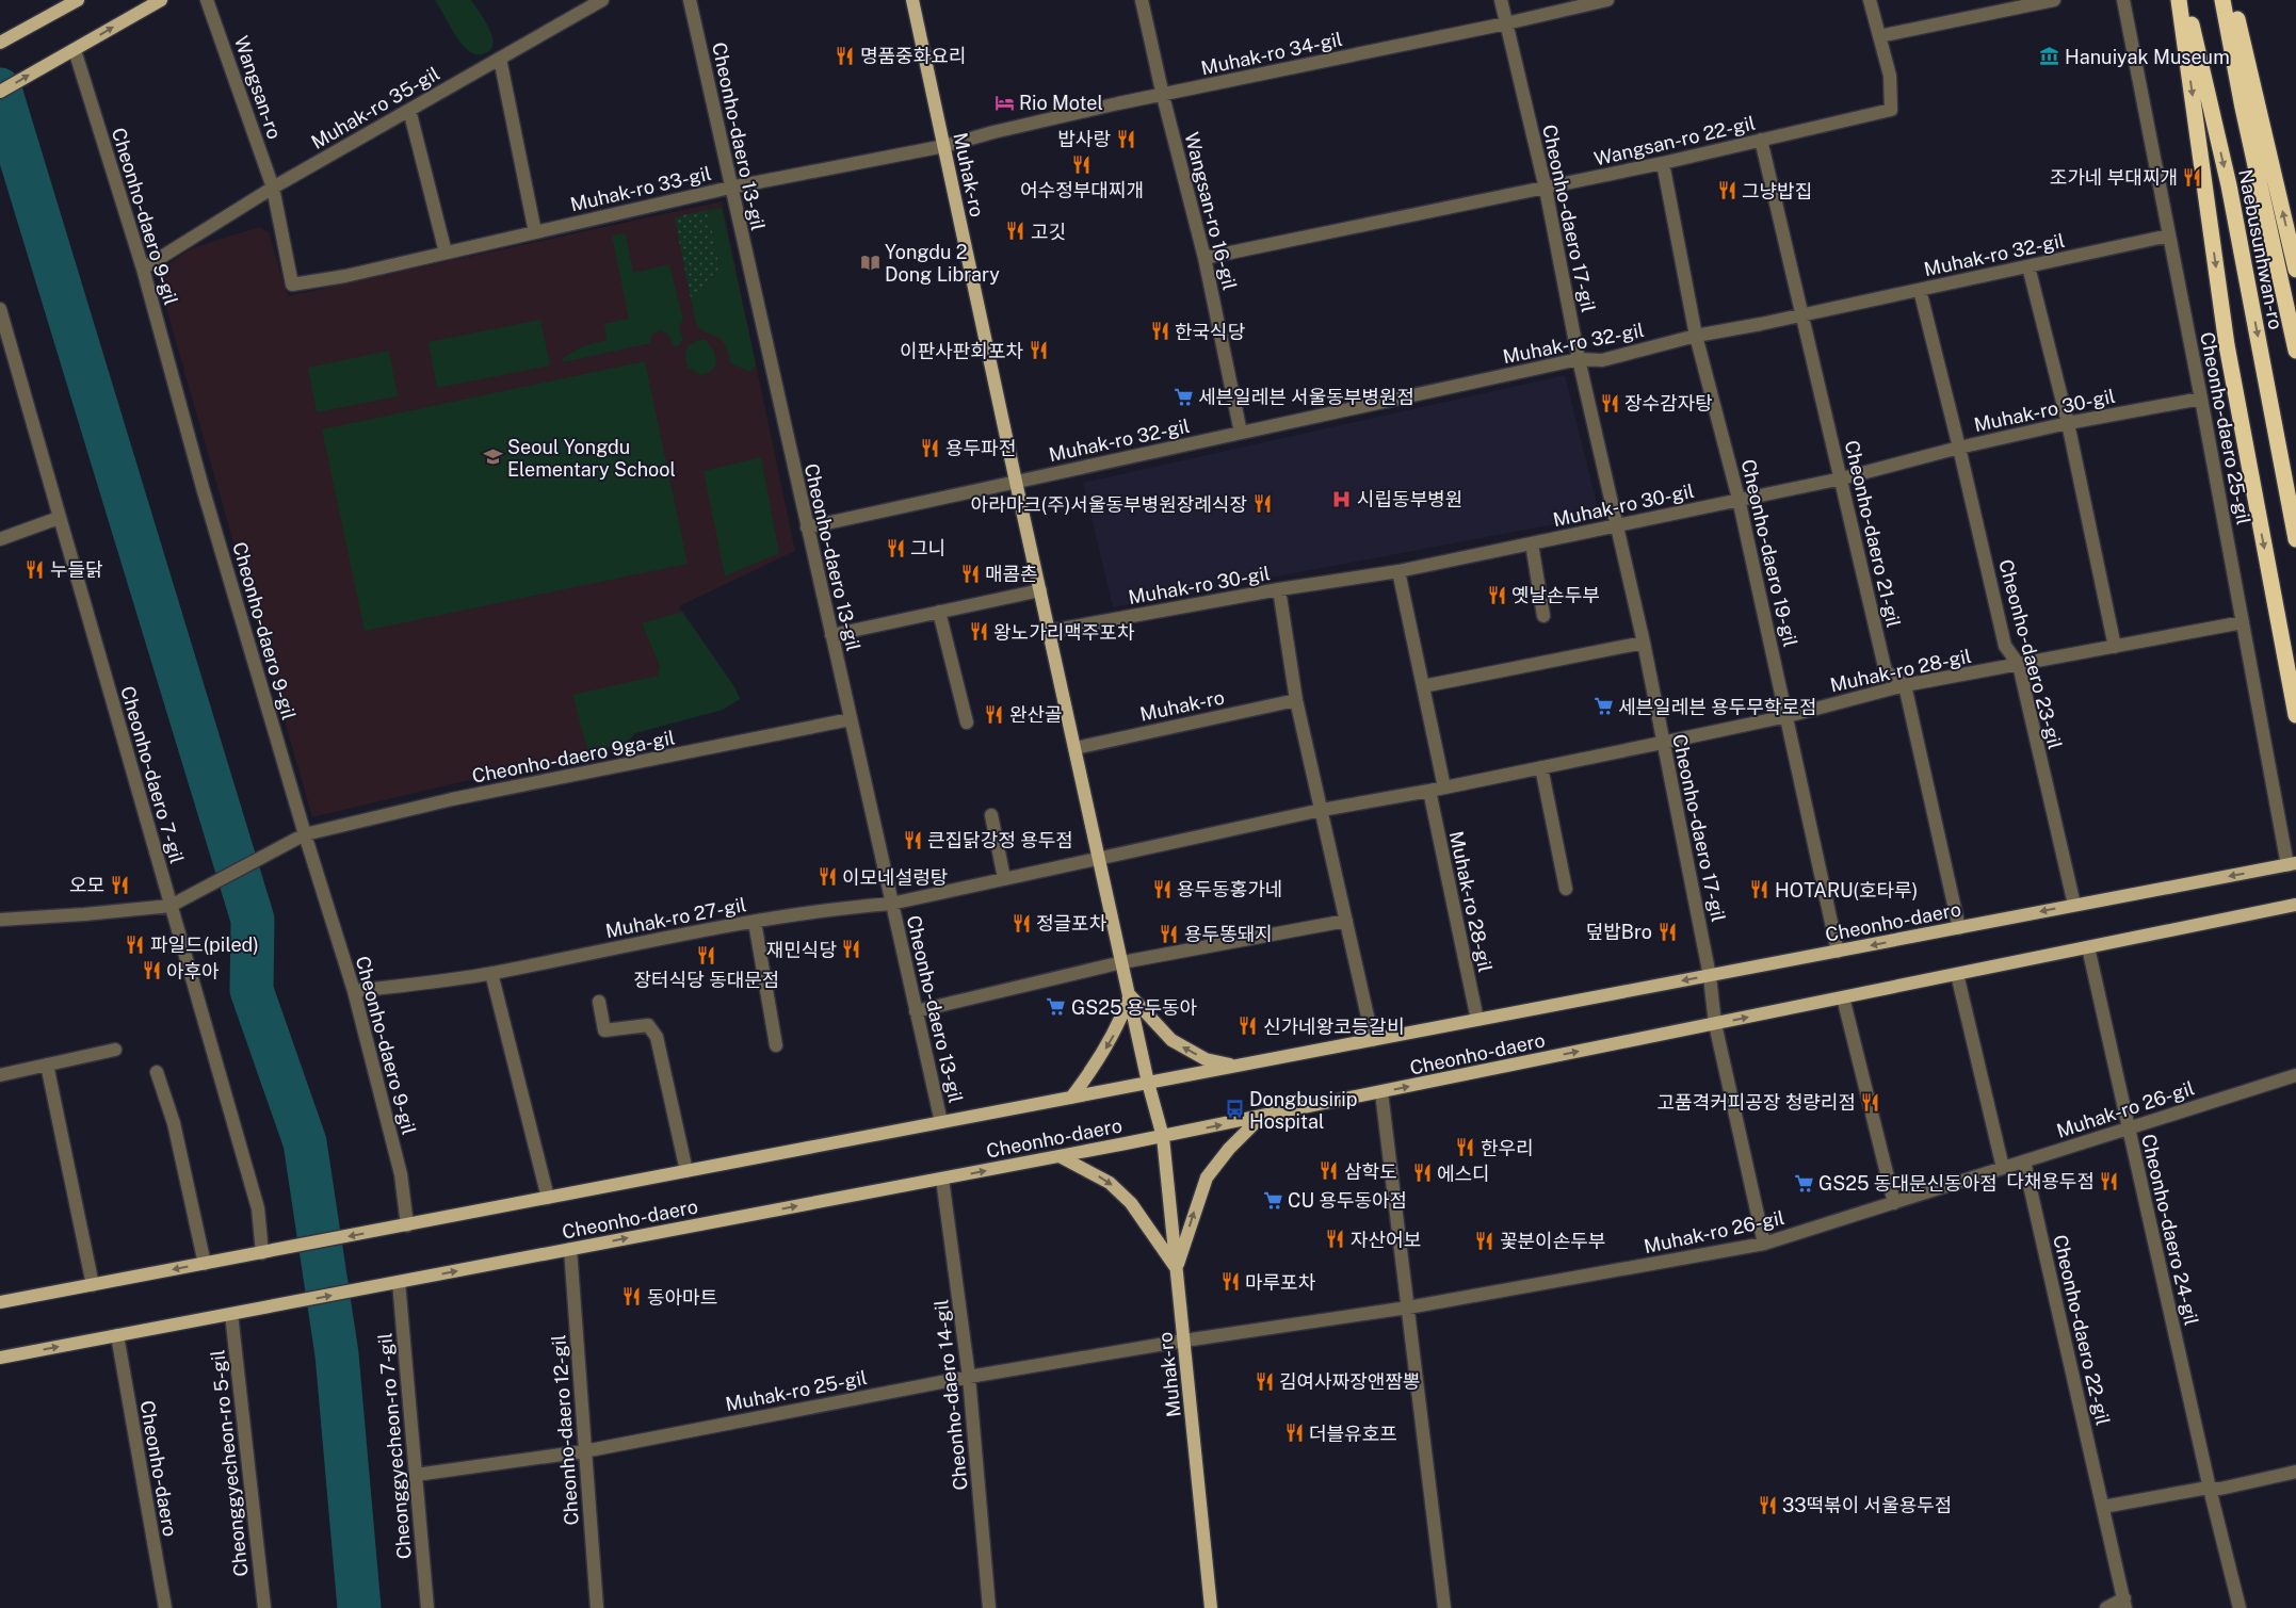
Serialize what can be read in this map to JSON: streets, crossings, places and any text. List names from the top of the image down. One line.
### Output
{"streets":{"highway":["Naebusunhwan-ro"],"main road":["Muhak-ro","Cheonho-daero"],"street":["Muhak-ro 34-gil","Wangsan-ro","Muhak-ro 35-gil","Cheonho-daero 13-gil","Wangsan-ro 22-gil","Muhak-ro 33-gil","Wangsan-ro 16-gil","Cheonho-daero 9-gil","Cheonho-daero 17-gil","Muhak-ro 32-gil","Muhak-ro 30-gil","Cheonho-daero 25-gil","Cheonho-daero 21-gil","Cheonho-daero 19-gil","Cheonho-daero 23-gil","Muhak-ro 28-gil","Cheonho-daero 9ga-gil","Cheonho-daero 7-gil","Muhak-ro 27-gil","Muhak-ro 26-gil","Cheonho-daero 24-gil","Cheonho-daero 22-gil","Muhak-ro 25-gil","Cheonho-daero 14-gil","Cheonho-daero 12-gil","Cheonggyecheon-ro 7-gil","Cheonggyecheon-ro 5-gil"]},"crossings":[["Muhak-ro 34-gil","Muhak-ro"],["Muhak-ro 34-gil","Muhak-ro 33-gil"],["Muhak-ro 34-gil","Wangsan-ro 16-gil"],["Muhak-ro 34-gil","Cheonho-daero 17-gil"],["Wangsan-ro","Muhak-ro 35-gil"],["Wangsan-ro","Muhak-ro 33-gil"],["Muhak-ro 35-gil","Muhak-ro 33-gil"],["Muhak-ro 35-gil","Cheonho-daero 9-gil"],["Cheonho-daero 13-gil","Muhak-ro 33-gil"],["Cheonho-daero 13-gil","Cheonho-daero 9ga-gil"],["Cheonho-daero 13-gil","Muhak-ro 27-gil"],["Cheonho-daero 13-gil","Cheonho-daero"],["Wangsan-ro 22-gil","Wangsan-ro 16-gil"],["Wangsan-ro 22-gil","Cheonho-daero 17-gil"],["Wangsan-ro 22-gil","Cheonho-daero 21-gil"],["Wangsan-ro 22-gil","Cheonho-daero 19-gil"],["Muhak-ro","Muhak-ro 33-gil"],["Muhak-ro","Muhak-ro 32-gil"],["Muhak-ro","Muhak-ro 30-gil"],["Muhak-ro","Muhak-ro 28-gil"],["Muhak-ro","Muhak-ro 27-gil"],["Muhak-ro","Cheonho-daero"],["Muhak-ro","Muhak-ro 26-gil"],["Muhak-ro","Muhak-ro 25-gil"],["Wangsan-ro 16-gil","Muhak-ro 32-gil"],["Cheonho-daero 9-gil","Cheonho-daero 9ga-gil"],["Cheonho-daero 9-gil","Muhak-ro 27-gil"],["Cheonho-daero 9-gil","Cheonho-daero"],["Cheonho-daero 17-gil","Muhak-ro 32-gil"],["Cheonho-daero 17-gil","Muhak-ro 30-gil"],["Cheonho-daero 17-gil","Muhak-ro 28-gil"],["Cheonho-daero 17-gil","Cheonho-daero"],["Muhak-ro 32-gil","Cheonho-daero 25-gil"],["Muhak-ro 32-gil","Cheonho-daero 21-gil"],["Muhak-ro 32-gil","Cheonho-daero 19-gil"],["Muhak-ro 32-gil","Cheonho-daero 23-gil"],["Muhak-ro 30-gil","Cheonho-daero 25-gil"],["Muhak-ro 30-gil","Cheonho-daero 21-gil"],["Muhak-ro 30-gil","Cheonho-daero 19-gil"],["Muhak-ro 30-gil","Cheonho-daero 23-gil"],["Cheonho-daero 25-gil","Muhak-ro 28-gil"],["Cheonho-daero 25-gil","Cheonho-daero"],["Cheonho-daero 21-gil","Muhak-ro 28-gil"],["Cheonho-daero 19-gil","Muhak-ro 28-gil"],["Cheonho-daero 19-gil","Cheonho-daero"],["Cheonho-daero 23-gil","Muhak-ro 28-gil"],["Cheonho-daero 23-gil","Cheonho-daero"],["Muhak-ro 28-gil","Muhak-ro 27-gil"],["Muhak-ro 28-gil","Cheonho-daero"],["Cheonho-daero 9ga-gil","Cheonho-daero 7-gil"],["Cheonho-daero 7-gil","Cheonho-daero"],["Muhak-ro 27-gil","Cheonho-daero"],["Cheonho-daero","Cheonho-daero 24-gil"],["Cheonho-daero","Cheonho-daero 14-gil"],["Cheonho-daero","Cheonho-daero 12-gil"],["Cheonho-daero","Cheonggyecheon-ro 7-gil"],["Cheonho-daero","Cheonggyecheon-ro 5-gil"],["Muhak-ro 26-gil","Cheonho-daero 24-gil"],["Muhak-ro 26-gil","Cheonho-daero 22-gil"],["Muhak-ro 26-gil","Muhak-ro 25-gil"],["Muhak-ro 25-gil","Cheonho-daero 14-gil"],["Muhak-ro 25-gil","Cheonho-daero 12-gil"],["Muhak-ro 25-gil","Cheonggyecheon-ro 7-gil"]],"places":{"restaurant":["명품중화요리","밥사랑","어수정부대찌개","조가네 부대찌개","그냥밥집","고깃","한국식당","이판사판회포차","장수감자탕","용두파전","아라마크(주)서울동부병원장례식장","그니","누들닭","매콤촌","옛날손두부","왕노가리맥주포차","완산골","큰집닭강정 용두점","이모네설렁탕","오모","용두동홍가네","HOTARU(호타루)","정글포차","덮밥Bro","용두똥돼지","파일드(piled)","재민식당","장터식당 동대문점","아후아","신가네왕코등갈비","고품격커피공장 청량리점","한우리","삼학도","에스디","다채용두점","자산어보","꽃분이손두부","마루포차","동아마트","김여사짜장앤짬뽕","더블유호프","33떡볶이 서울용두점"],"museum":["Hanuiyak Museum"],"hotel":["Rio Motel"],"library":["Yongdu 2 Dong Library"],"supermarket":["세븐일레븐 서울동부병원점","세븐일레븐 용두무학로점","GS25 용두동아","GS25 동대문신동아점","CU 용두동아점"],"school or university":["Seoul Yongdu Elementary School"],"hospital":["시립동부병원"],"bus stop":["Dongbusirip Hospital"]}}
